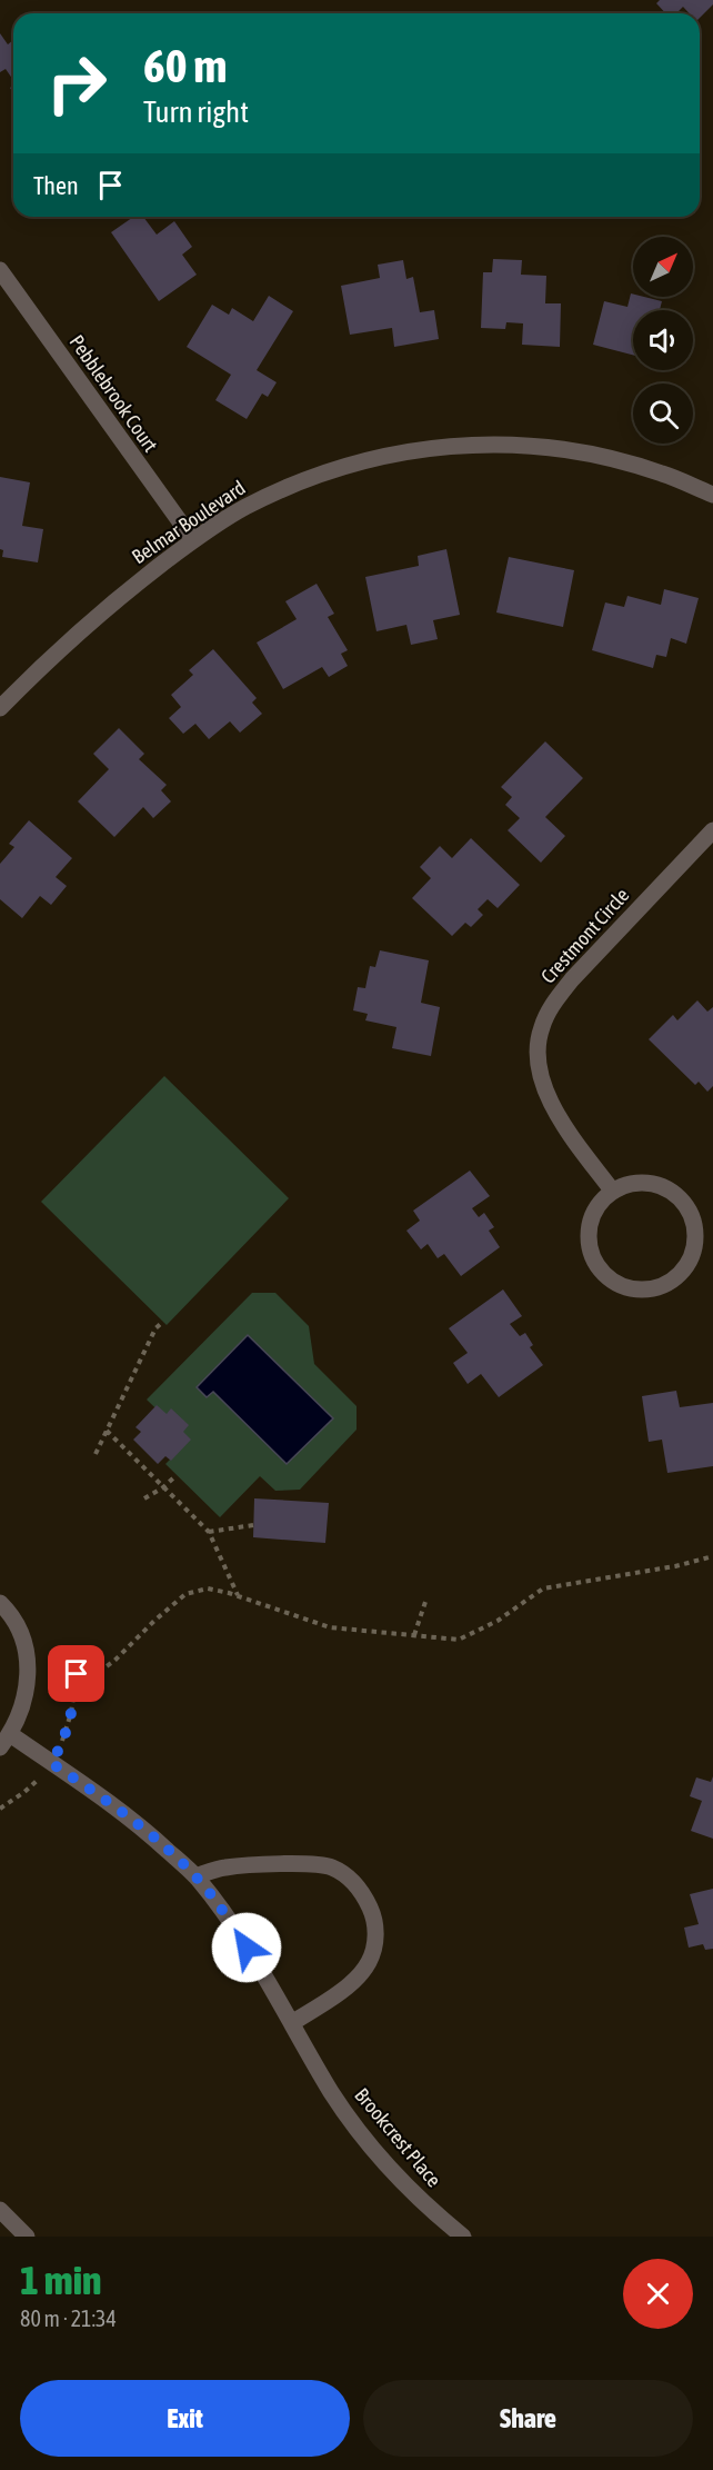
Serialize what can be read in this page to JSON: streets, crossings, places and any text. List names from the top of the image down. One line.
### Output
{"streets":{"street":["Pebblebrook Court","Belmar Boulevard","Crestmont Circle","Brookcrest Place"]},"crossings":[["Pebblebrook Court","Belmar Boulevard"]],"north":"top right","page":{"turn":["60 m","Turn right"],"then":"Then","heading":["1 min","80 m · 21:34"],"buttons":["Exit","Share"]}}
